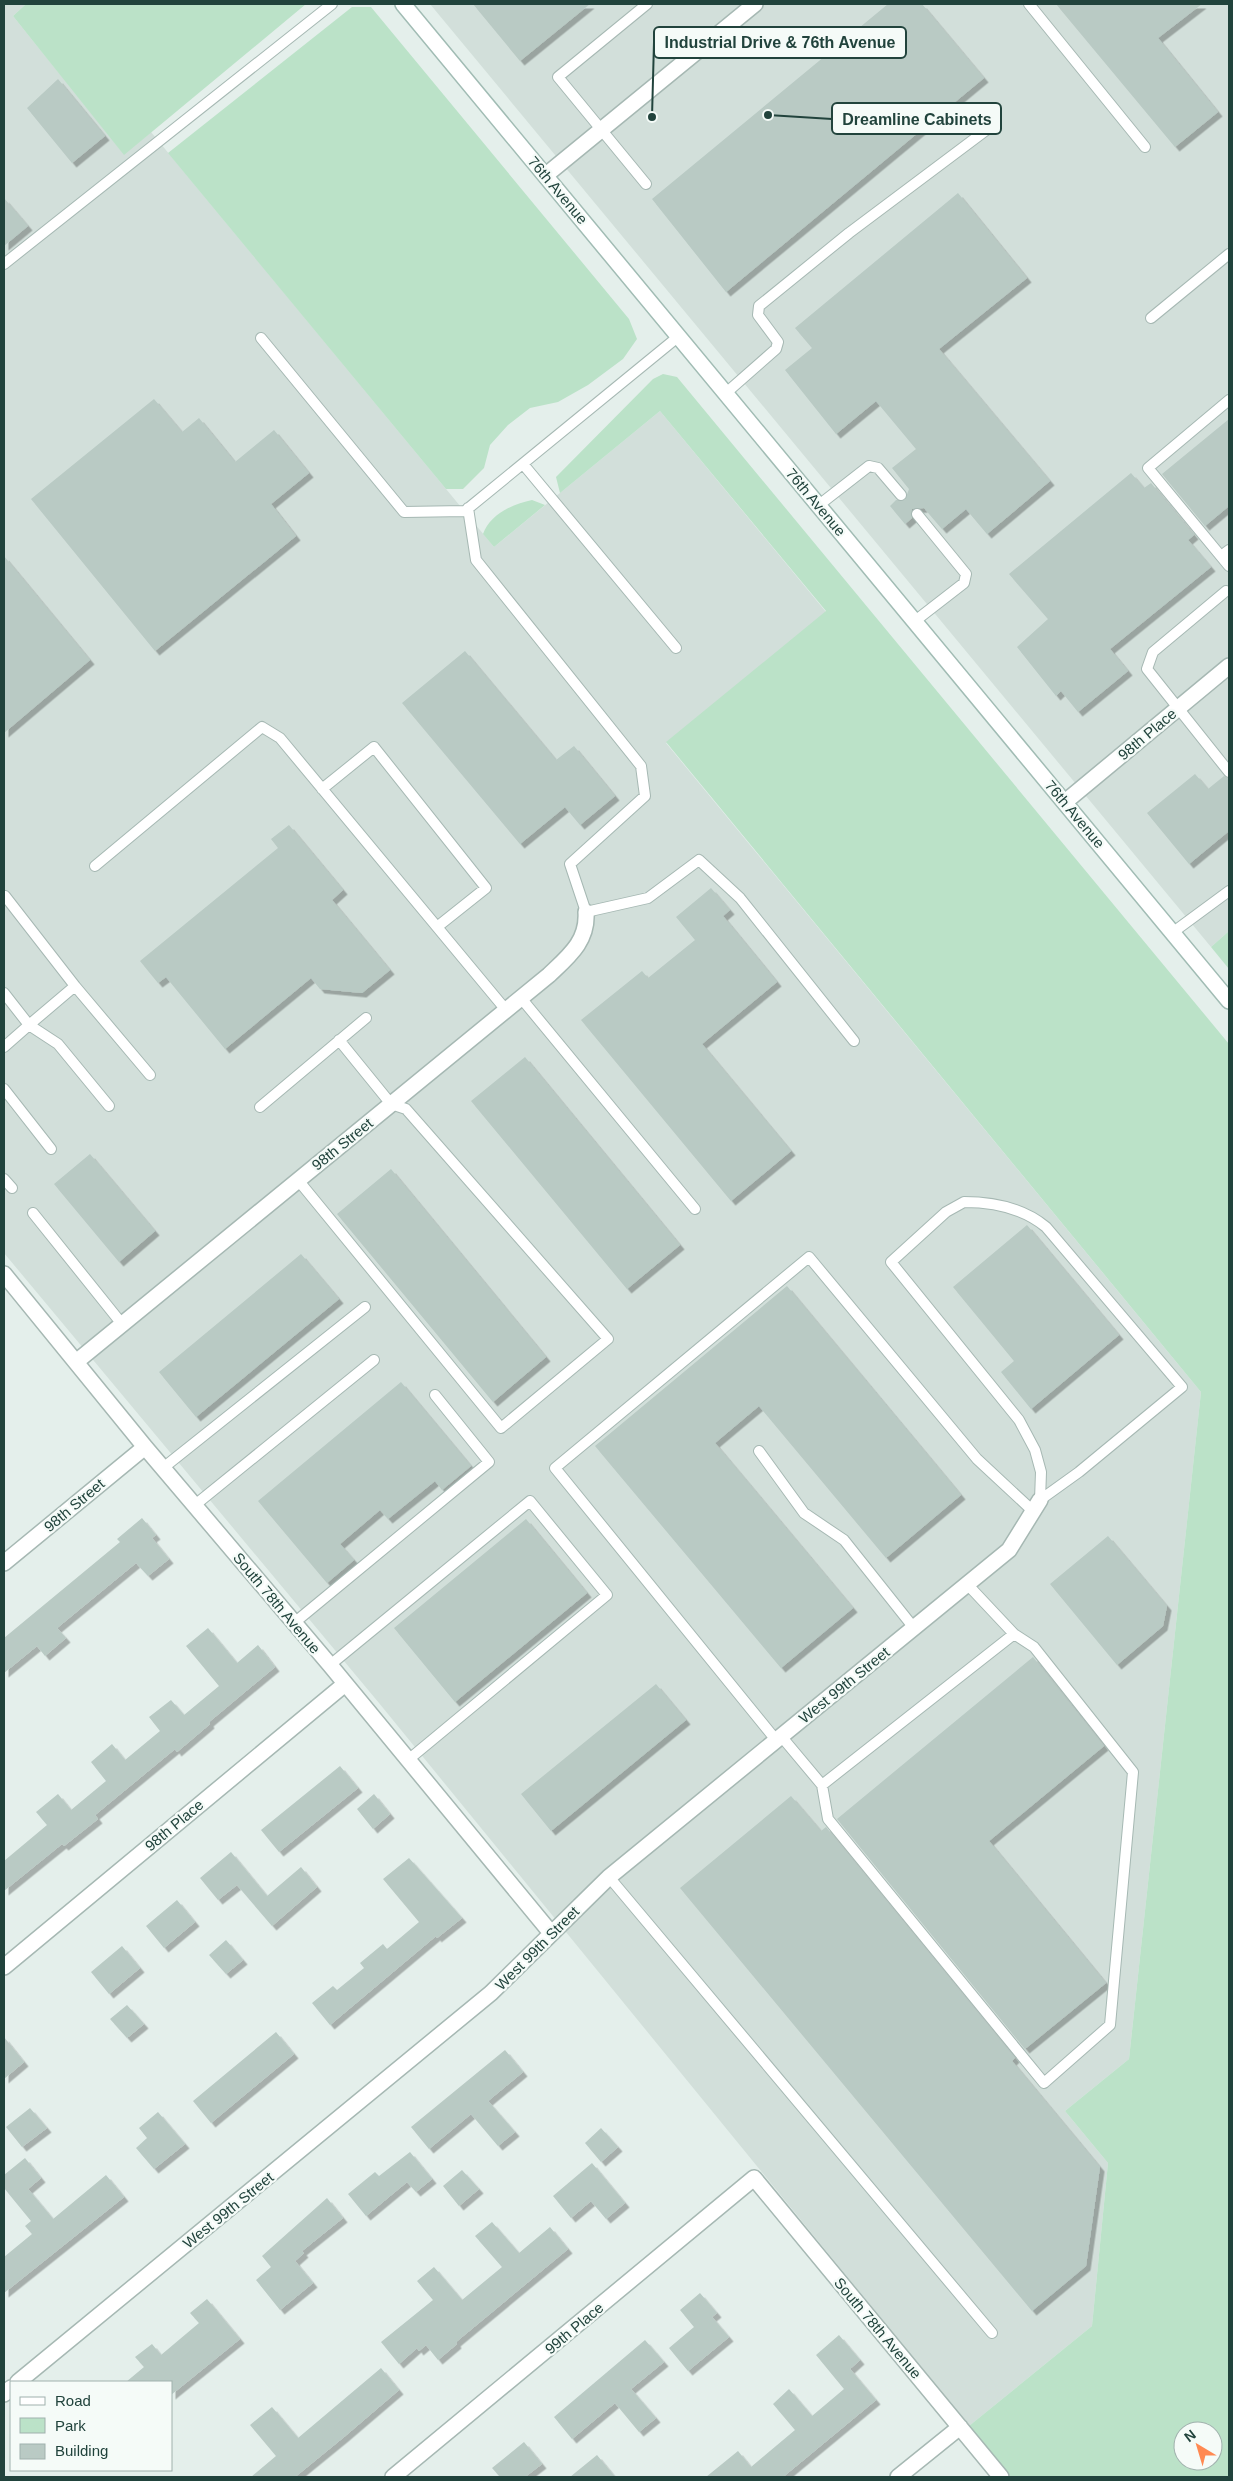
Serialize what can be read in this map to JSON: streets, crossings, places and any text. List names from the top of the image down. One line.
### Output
{"streets":{"street":["76th Avenue","98th Place","98th Street","South 78th Avenue","West 99th Street","99th Place"]},"crossings":[["76th Avenue","98th Place"],["98th Place","South 78th Avenue"],["98th Street","South 78th Avenue"],["South 78th Avenue","West 99th Street"],["South 78th Avenue","99th Place"]],"places":["Dreamline Cabinets","Industrial Drive & 76th Avenue"],"legend":["Road","Park","Building"],"north":"top left"}
